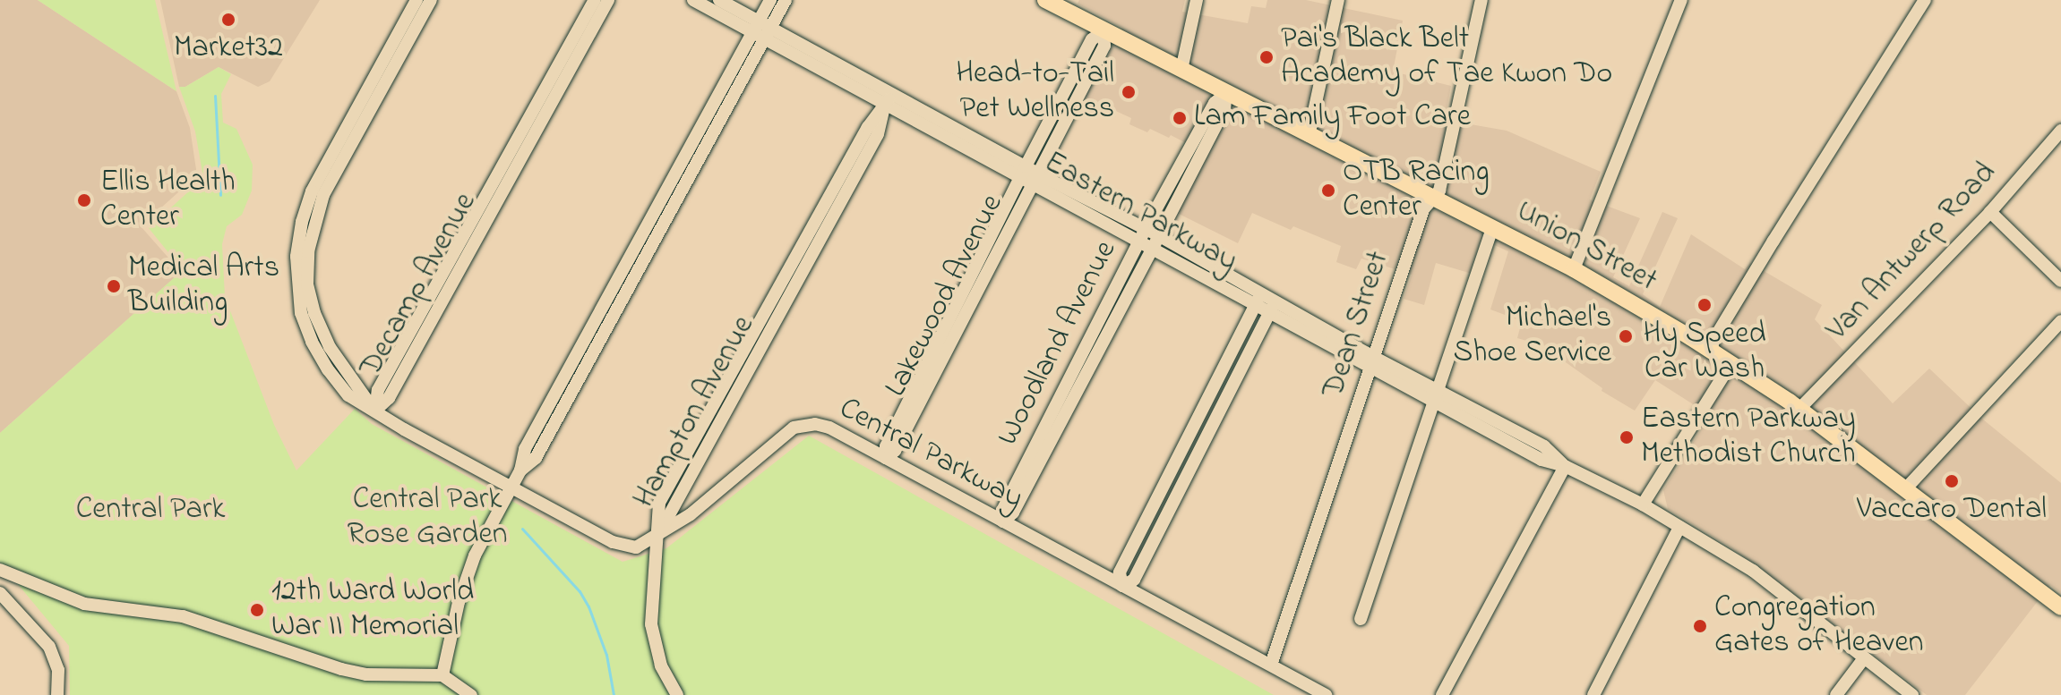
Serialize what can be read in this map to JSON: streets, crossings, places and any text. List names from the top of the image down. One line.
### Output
{"streets":{"main road":["Union Street"],"street":["Eastern Parkway","Van Antwerp Road","Decamp Avenue","Lakewood Avenue","Dean Street","Woodland Avenue","Hampton Avenue","Central Parkway"]},"crossings":[["Eastern Parkway","Lakewood Avenue"],["Eastern Parkway","Dean Street"],["Eastern Parkway","Woodland Avenue"],["Eastern Parkway","Hampton Avenue"],["Union Street","Van Antwerp Road"],["Union Street","Lakewood Avenue"],["Union Street","Dean Street"],["Union Street","Woodland Avenue"],["Decamp Avenue","Central Parkway"],["Lakewood Avenue","Central Parkway"],["Dean Street","Central Parkway"],["Woodland Avenue","Central Parkway"],["Hampton Avenue","Central Parkway"]],"parks":["Central Park Rose Garden","Central Park"],"places":["Market32","Pai's Black Belt Academy of Tae Kwon Do","Head-to-Tail Pet Wellness","Lam Family Foot Care","OTB Racing Center","Ellis Health Center","Medical Arts Building","Hy Speed Car Wash","Michael's Shoe Service","Eastern Parkway Methodist Church","Vaccaro Dental","12th Ward World War II Memorial","Congregation Gates of Heaven"]}
